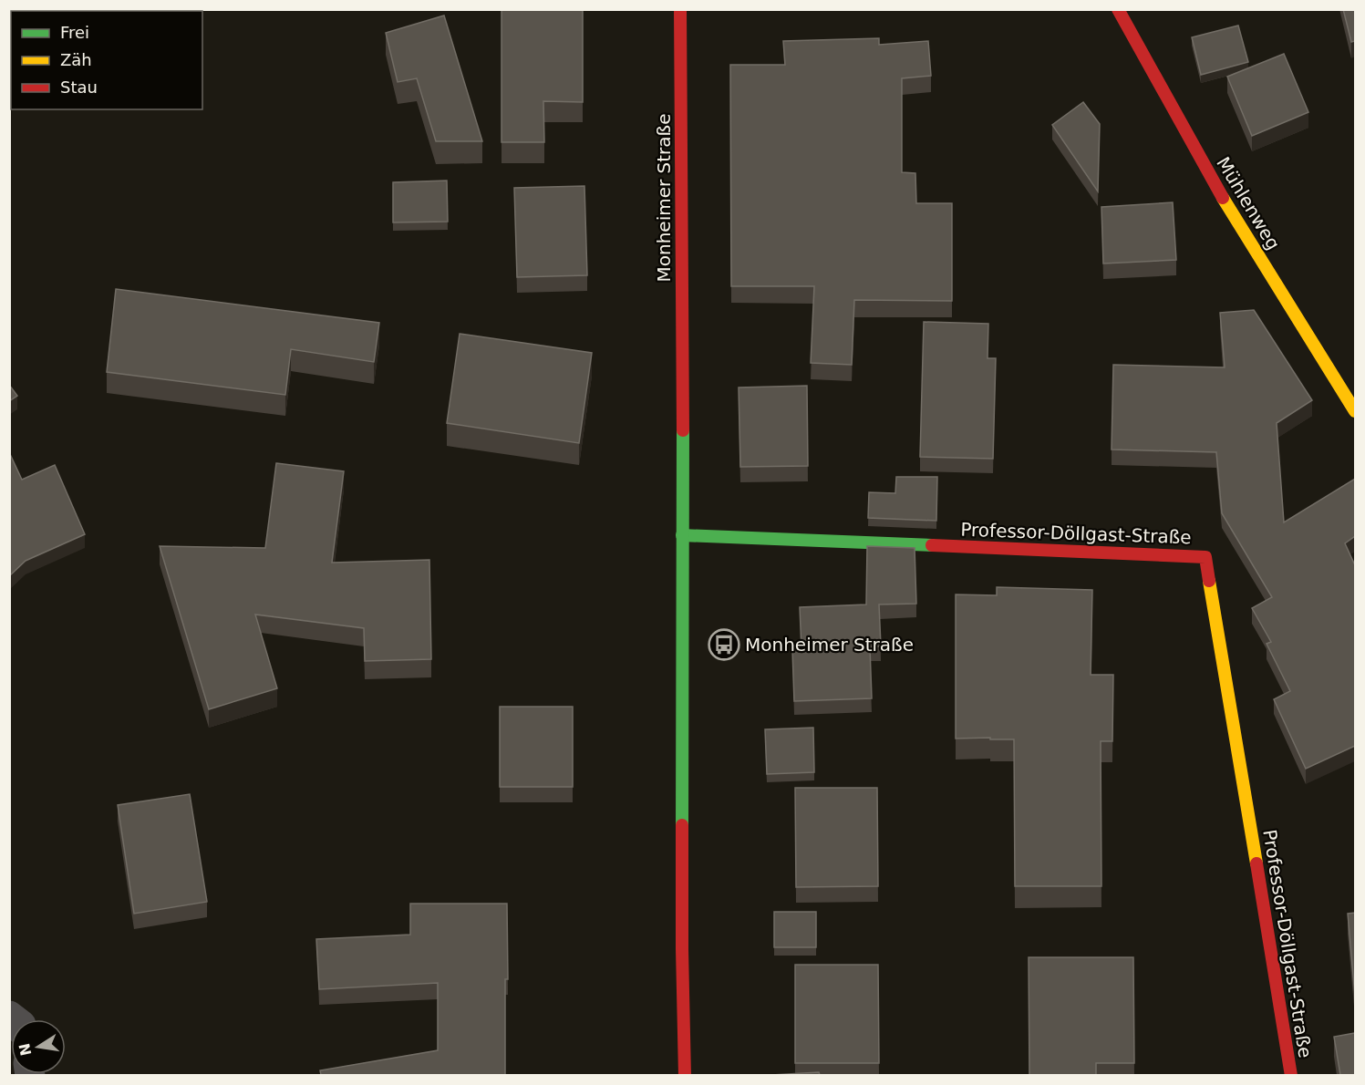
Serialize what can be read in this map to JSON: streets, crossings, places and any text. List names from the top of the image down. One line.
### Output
{"streets":{"street":["Monheimer Straße","Mühlenweg","Professor-Döllgast-Straße"]},"crossings":[["Monheimer Straße","Professor-Döllgast-Straße"]],"places":{"bus stop":["Monheimer Straße"]},"legend":["Frei","Zäh","Stau"],"north":"left"}
